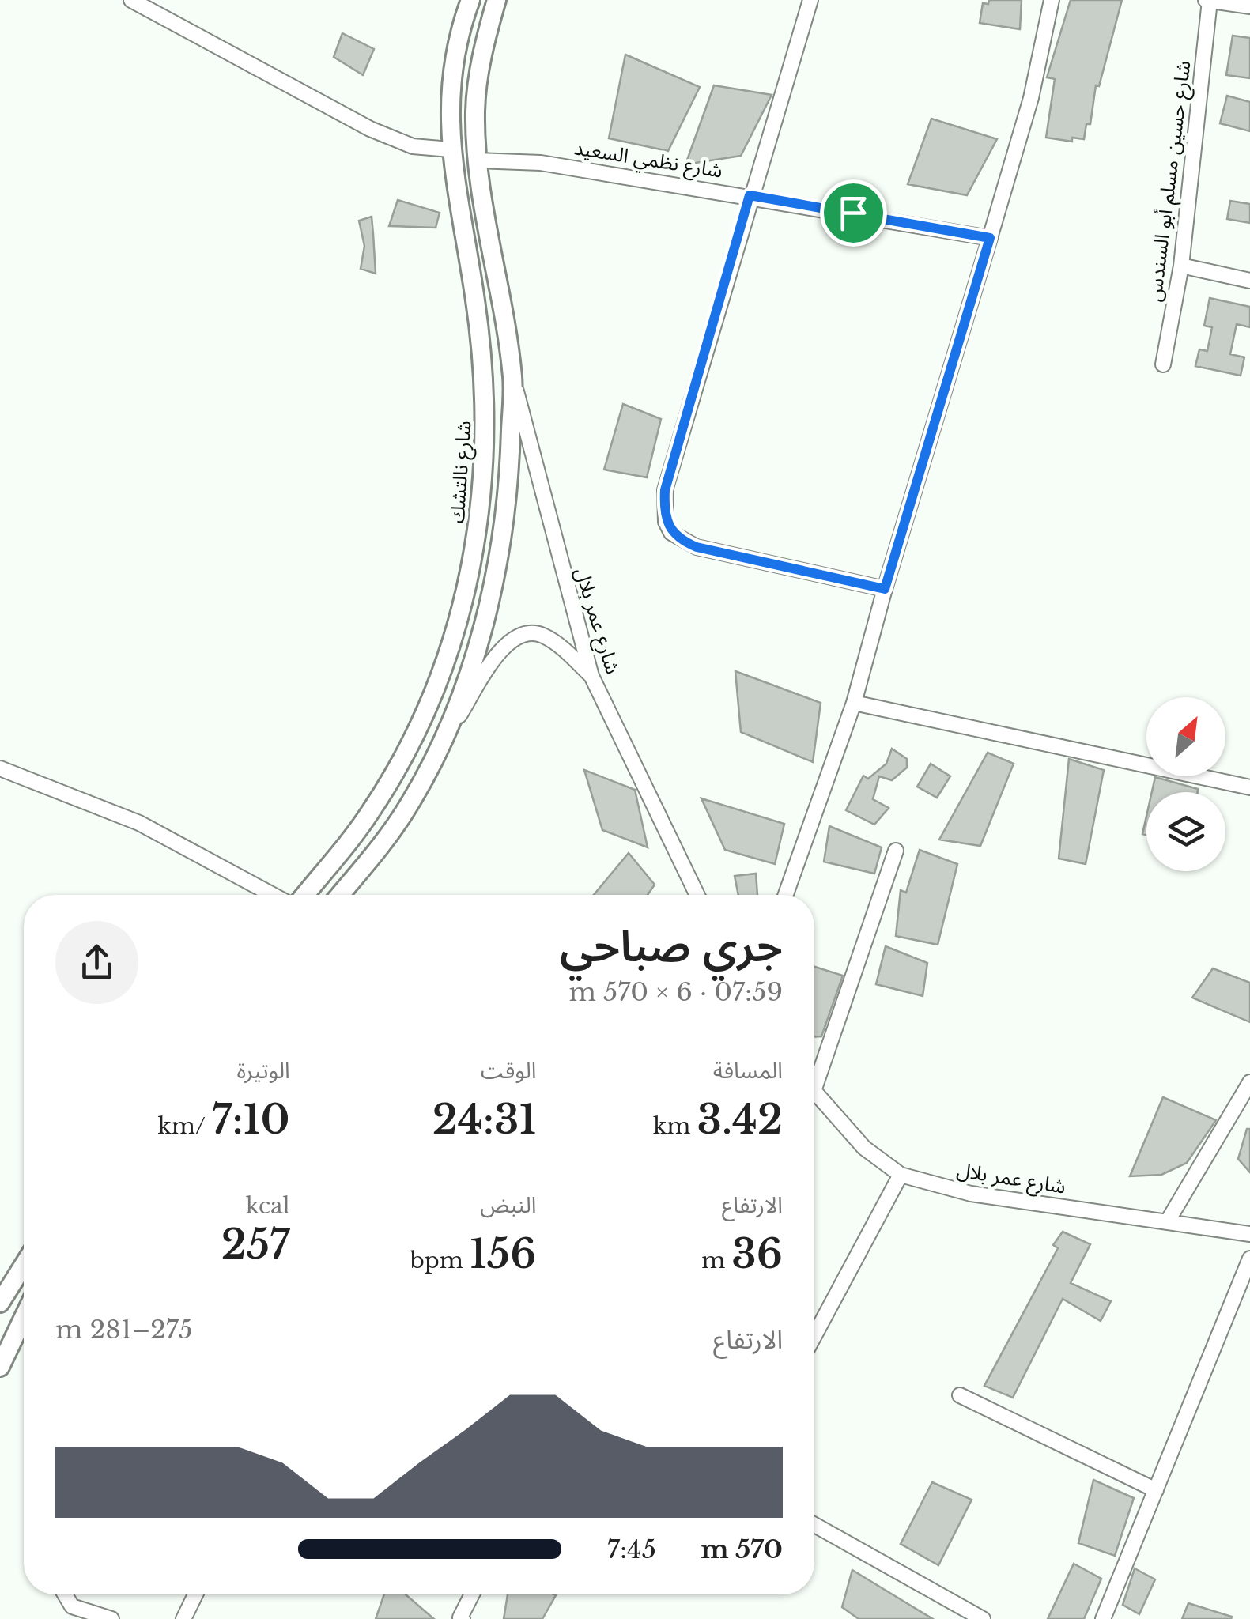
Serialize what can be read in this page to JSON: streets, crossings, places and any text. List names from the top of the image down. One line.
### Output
{"streets":{"main road":["شارع نالتشك"],"street":["شارع نظمي السعيد","شارع حسين مسلم أبو السندس","شارع عمر بلال"]},"north":"top right","page":{"heading":["جري صباحي","07:59 · 6 × 570 m"],"stats":[["المسافة","3.42 km"],["الوقت","24:31"],["الوتيرة","7:10 /km"],["الارتفاع","36 m"],["النبض","156 bpm"],["kcal","257"]],"chart":["الارتفاع","275–281 m"],"list":[{"name":"570 m","note":"7:45"}]}}
